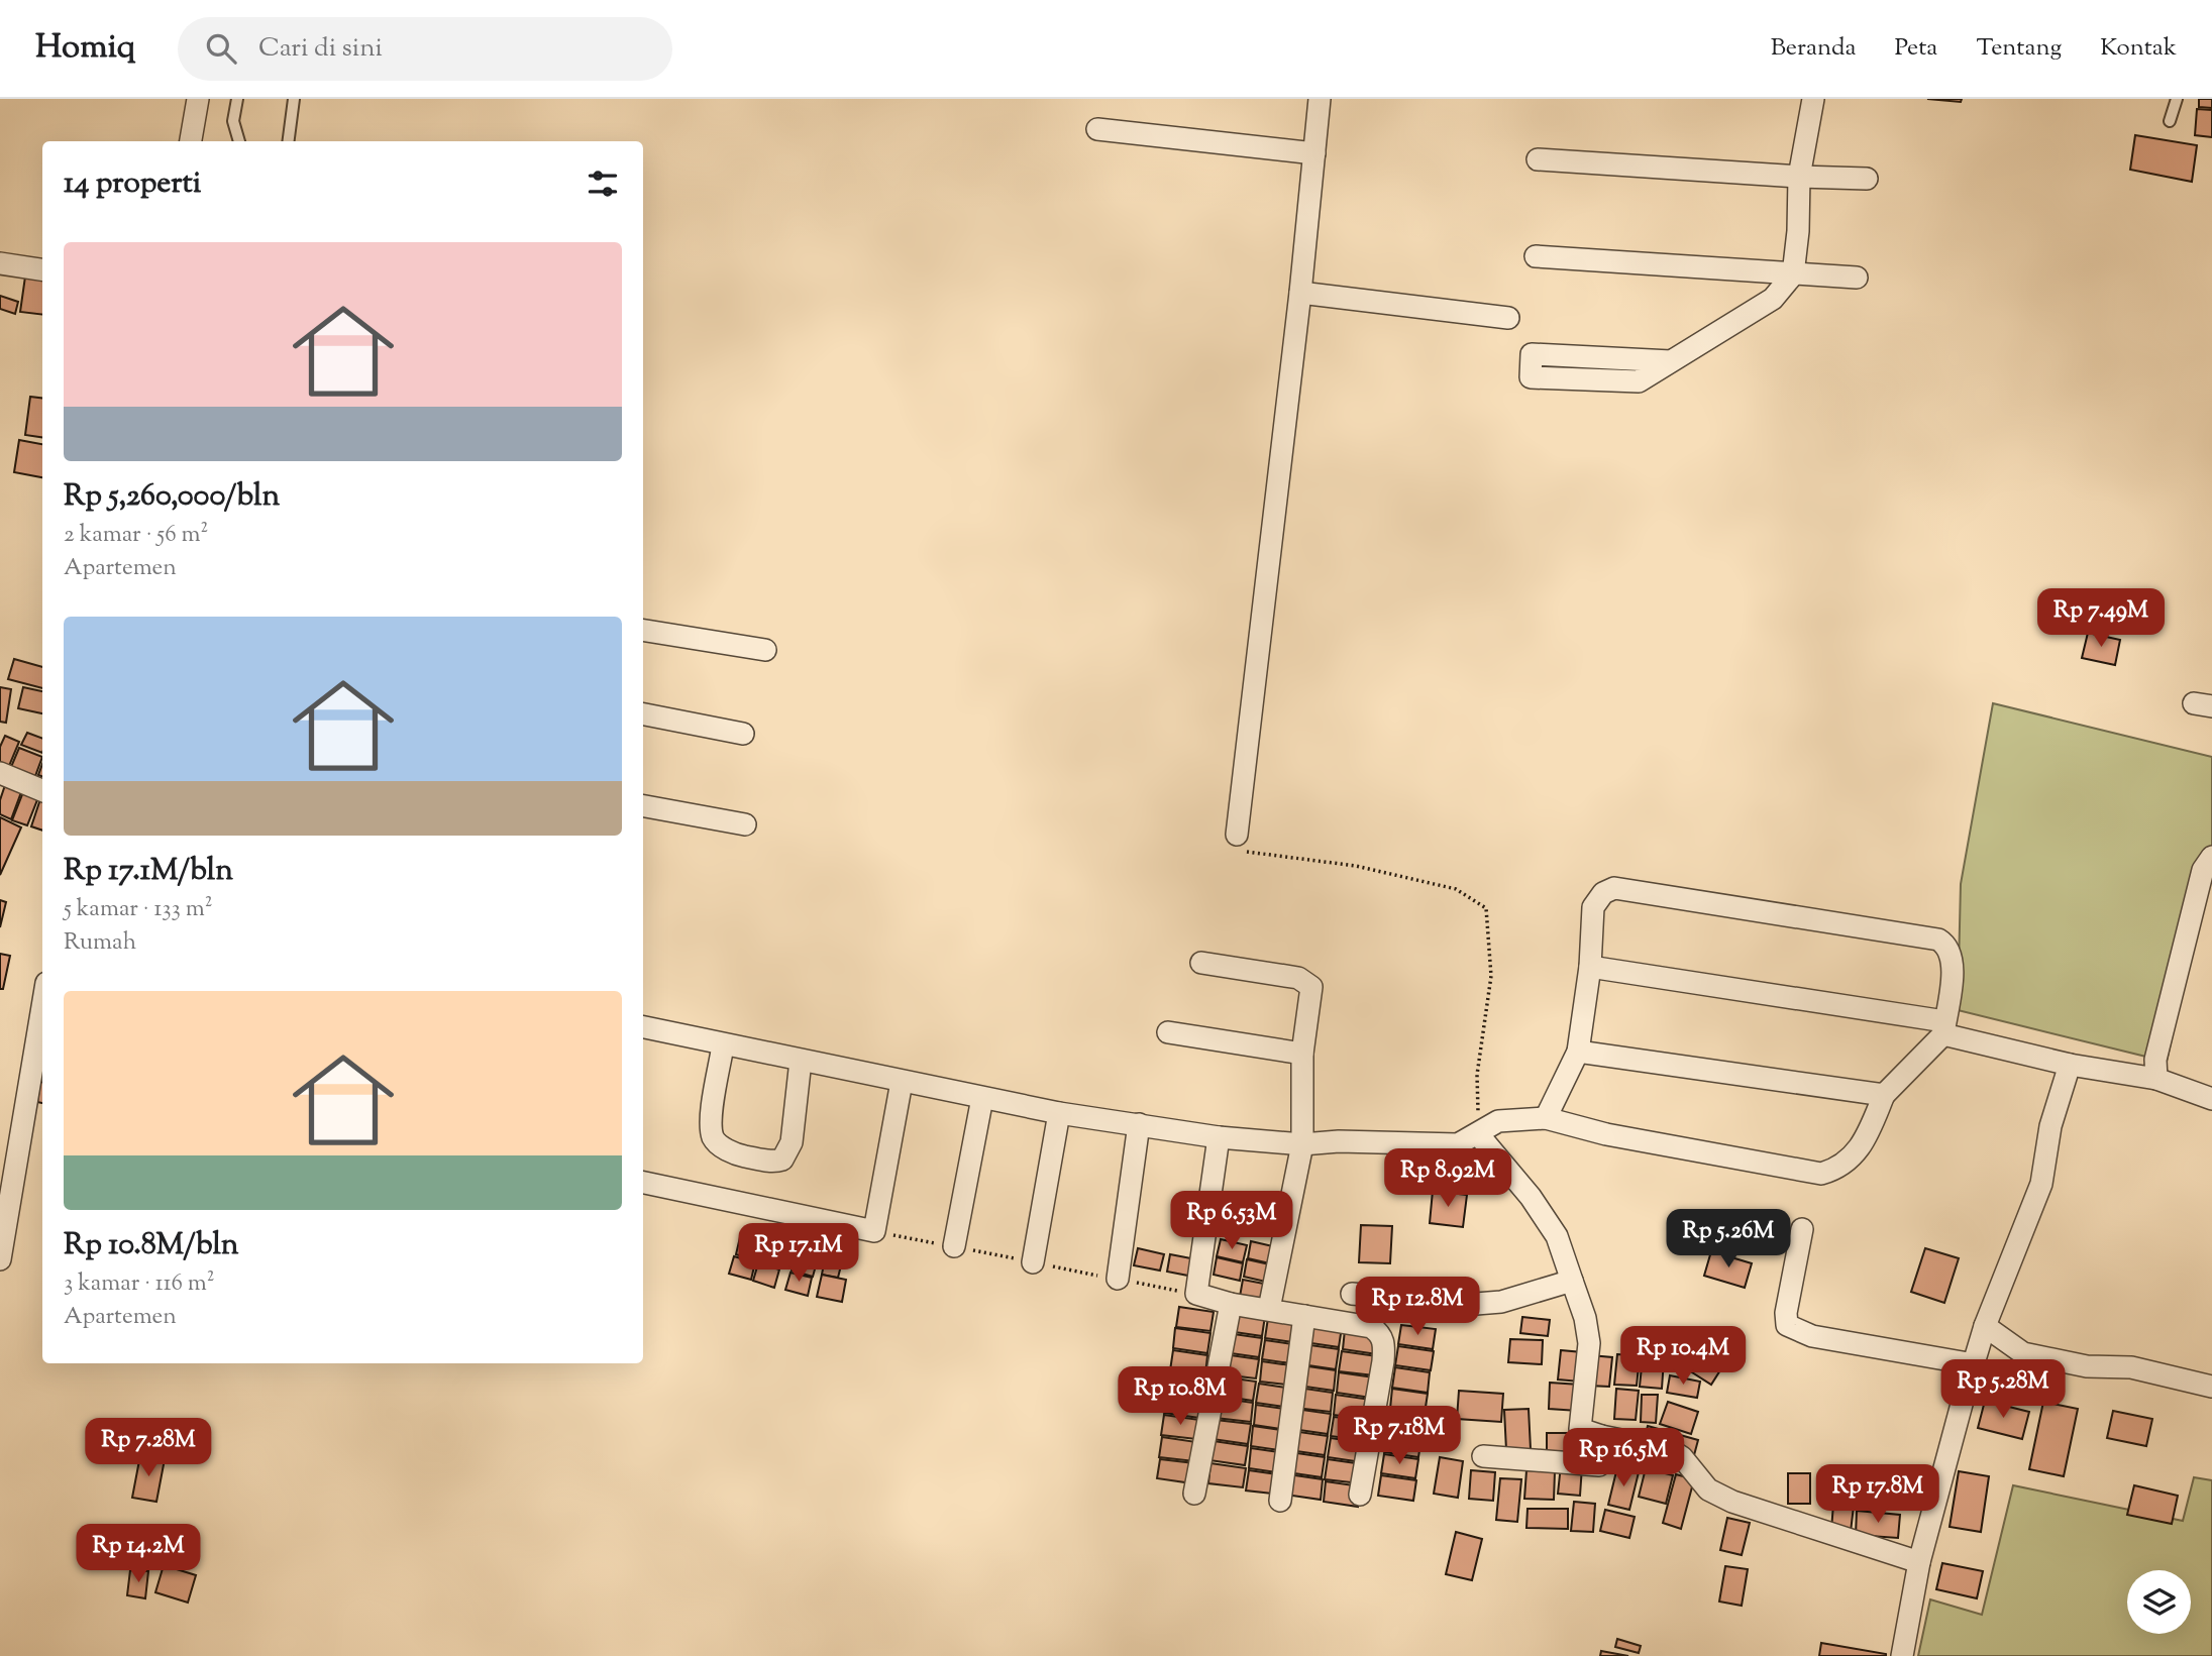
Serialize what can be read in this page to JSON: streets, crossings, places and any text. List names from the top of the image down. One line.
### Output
{"page":{"header":"Homiq","search":"Cari di sini","nav":["Beranda","Peta","Tentang","Kontak"],"heading":"14 properti","list":[{"name":"Rp 5,260,000/bln","note":"2 kamar · 56 m² · Apartemen"},{"name":"Rp 17.1M/bln","note":"5 kamar · 133 m² · Rumah"},{"name":"Rp 10.8M/bln","note":"3 kamar · 116 m² · Apartemen"}],"price":["Rp 7.49M","Rp 8.92M","Rp 6.53M","Rp 5.26M","Rp 17.1M","Rp 12.8M","Rp 10.4M","Rp 5.28M","Rp 10.8M","Rp 7.18M","Rp 7.28M","Rp 16.5M","Rp 17.8M","Rp 14.2M"]}}
